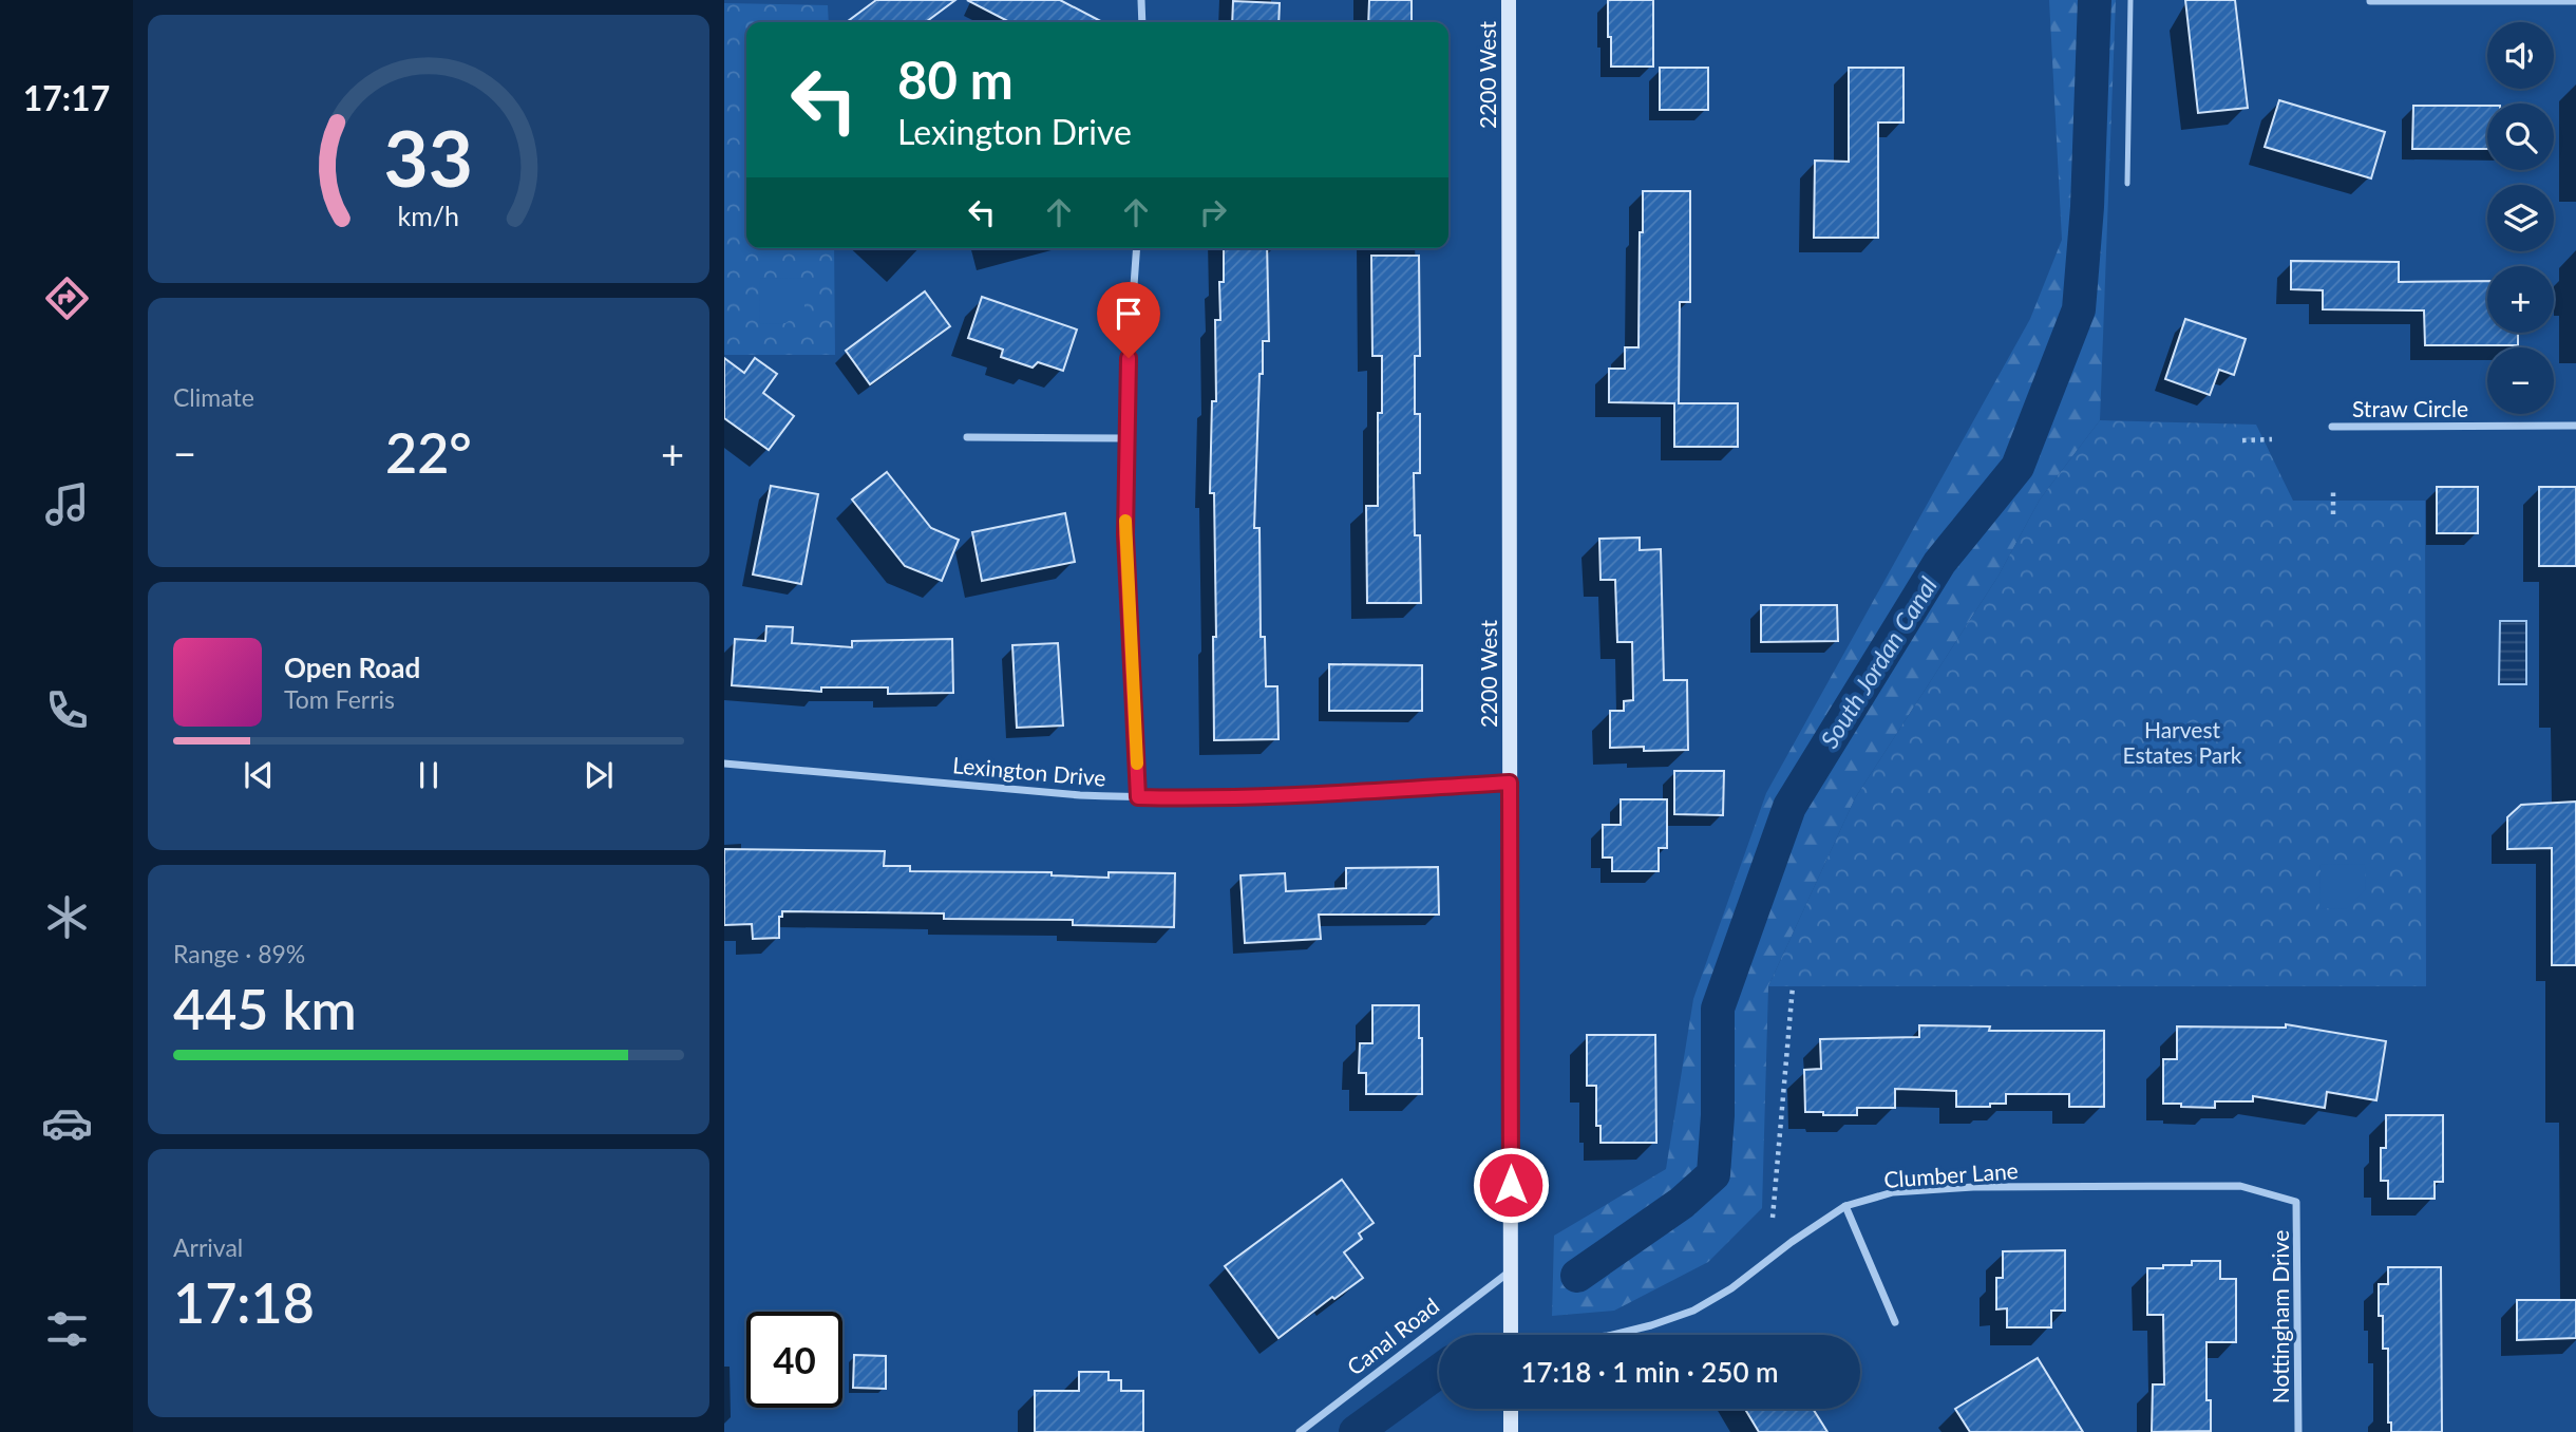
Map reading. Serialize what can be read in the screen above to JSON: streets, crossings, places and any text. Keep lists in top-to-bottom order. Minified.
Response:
{"streets":{"street":["2200 West","Straw Circle","Lexington Drive","Clumber Lane","Nottingham Drive","Canal Road"]},"crossings":[["2200 West","Lexington Drive"],["2200 West","Canal Road"],["Clumber Lane","Nottingham Drive"]],"water":["South Jordan Canal"],"parks":["Harvest Estates Park"],"page":{"tabs":"17:17","map_buttons":["+","−"],"turn":["80 m","Lexington Drive"],"tile":["Climate",["Range · 89%","445 km"],["Arrival","17:18"]],"heat":["−","22°","+"],"song":["Open Road","Tom Ferris"],"limit":"40","trip":"17:18 · 1 min · 250 m","gauge":["33","km/h"]}}
